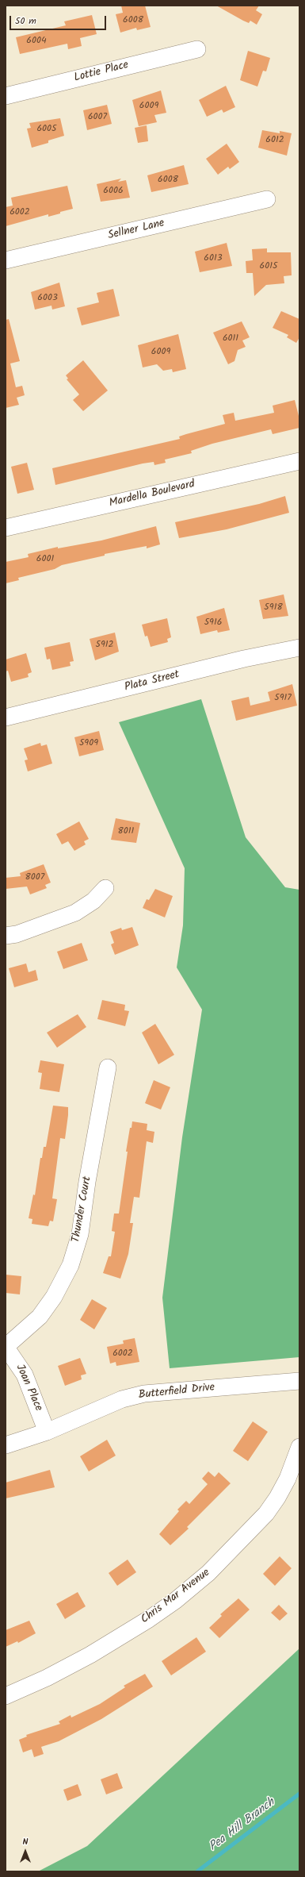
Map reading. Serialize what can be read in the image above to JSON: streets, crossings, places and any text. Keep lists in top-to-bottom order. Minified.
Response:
{"streets":{"street":["Lottie Place","Sellner Lane","Mardella Boulevard","Plata Street","Thunder Court","Joan Place","Butterfield Drive","Chris Mar Avenue"]},"crossings":[["Thunder Court","Joan Place"],["Joan Place","Butterfield Drive"]],"water":["Pea Hill Branch"],"house_numbers":["6008","6004","6009","6007","6005","6012","6008","6006","6002","6013","6015","6003","6011","6009","6001","5918","5916","5912","5917","5909","8011","8007","6002"],"scale_bar":"50 m","north":"top"}
